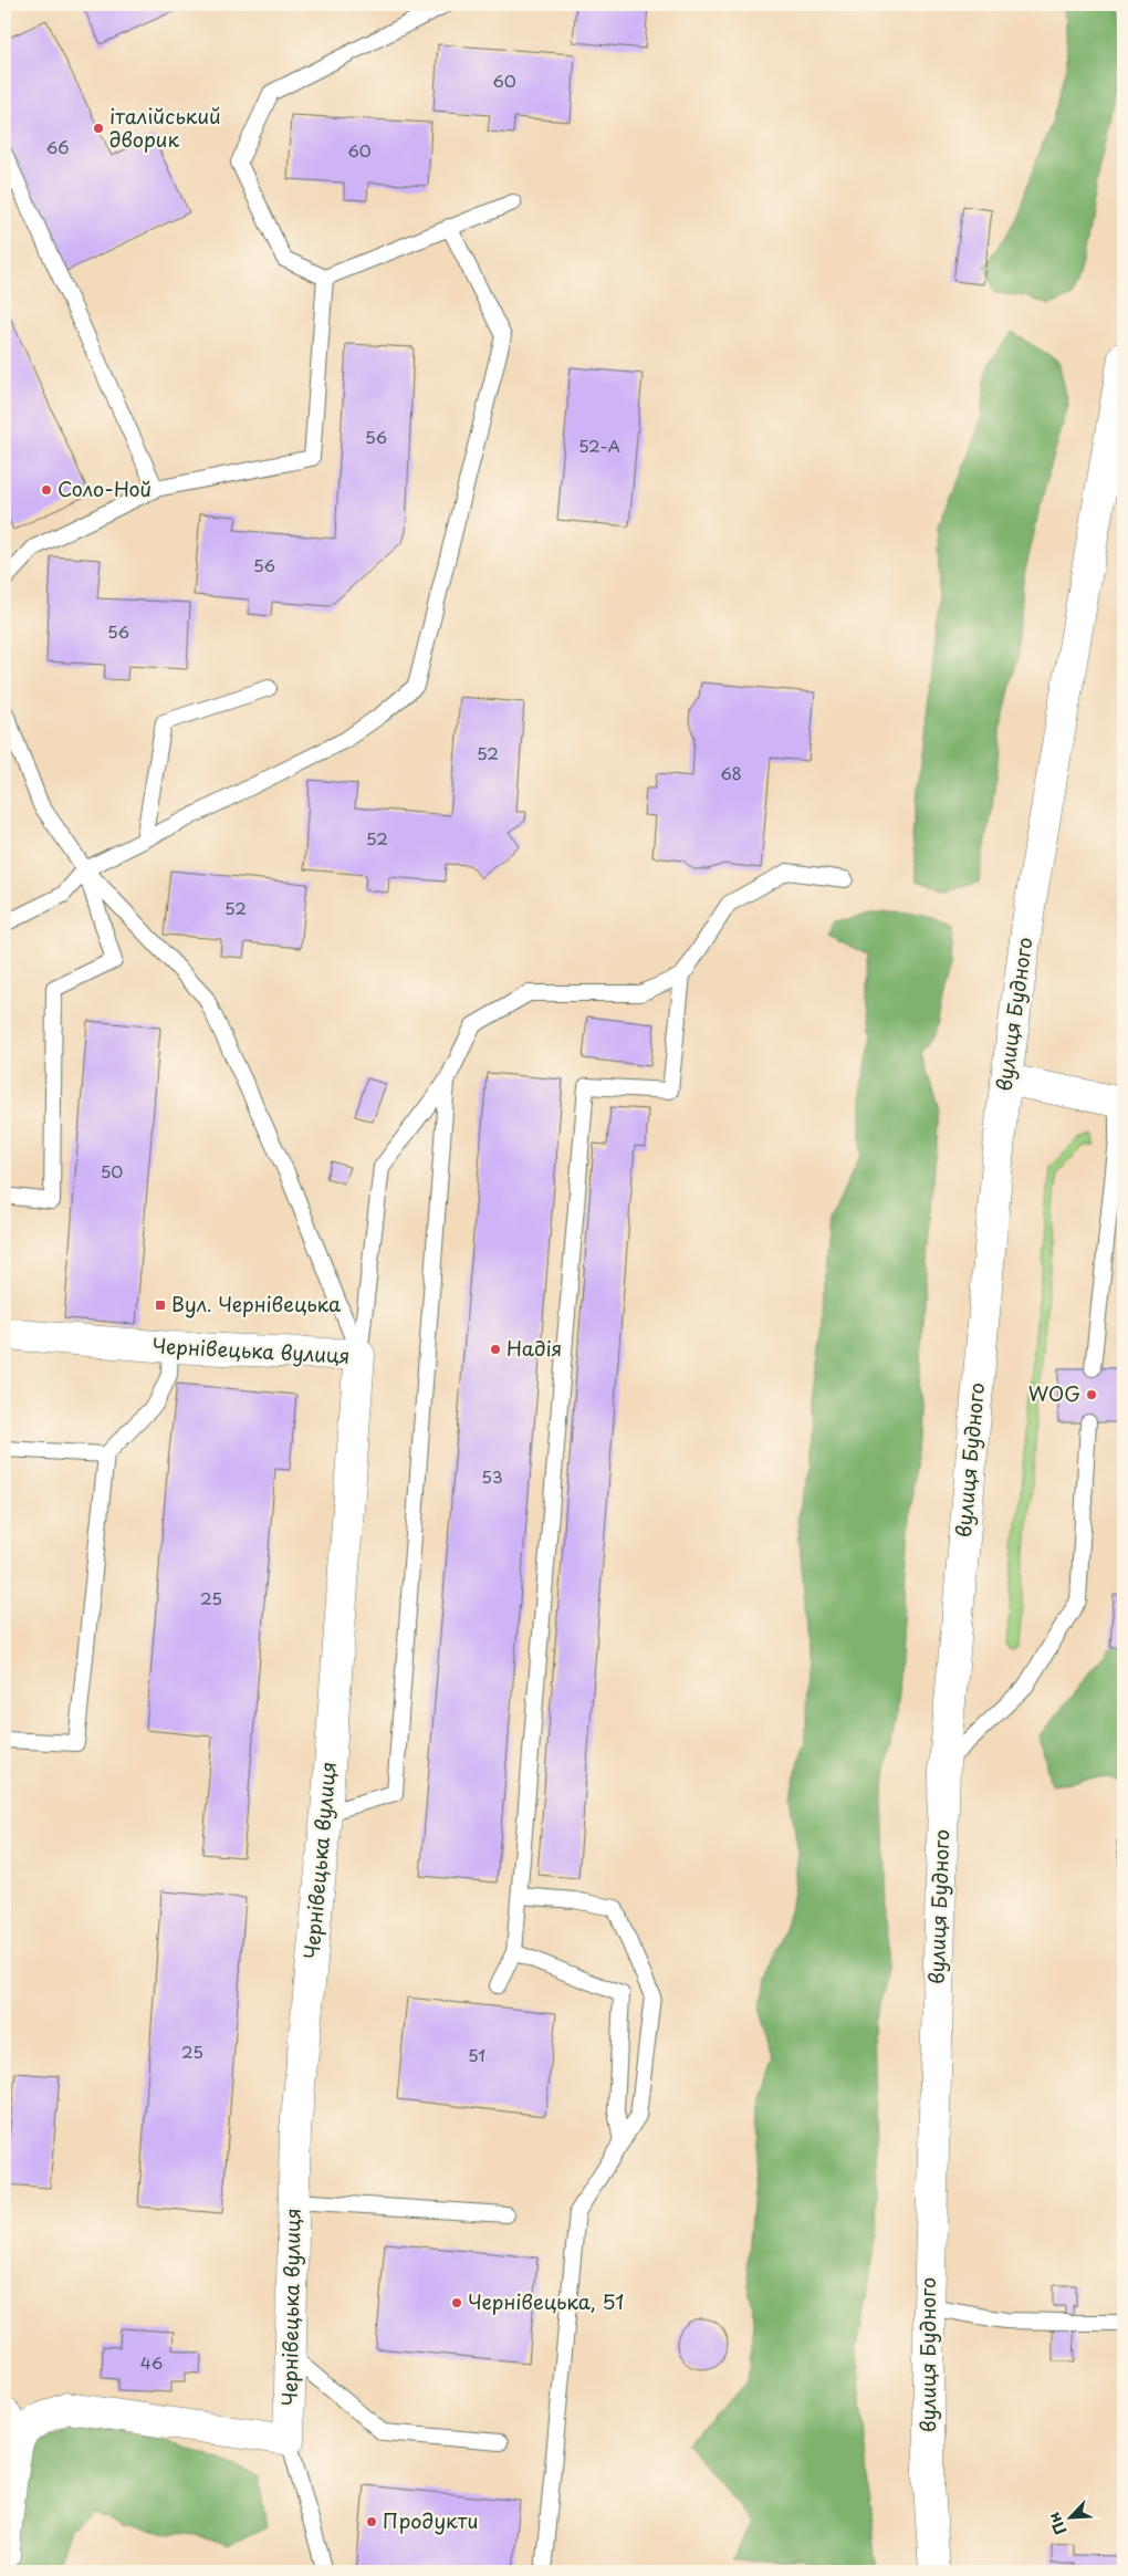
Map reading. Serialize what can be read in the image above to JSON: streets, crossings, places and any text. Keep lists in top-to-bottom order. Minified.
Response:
{"streets":{"main road":["вулиця Будного","Чернівецька вулиця"]},"places":{"other":["італійський дворик","Соло-Ной","Надія","WOG","Чернівецька, 51","Продукти"],"transit":["Вул. Чернівецька"]},"house_numbers":["60","66","60","56","52-А","56","56","52","68","52","52","50","53","25","25","51","46"],"north":"bottom left"}
